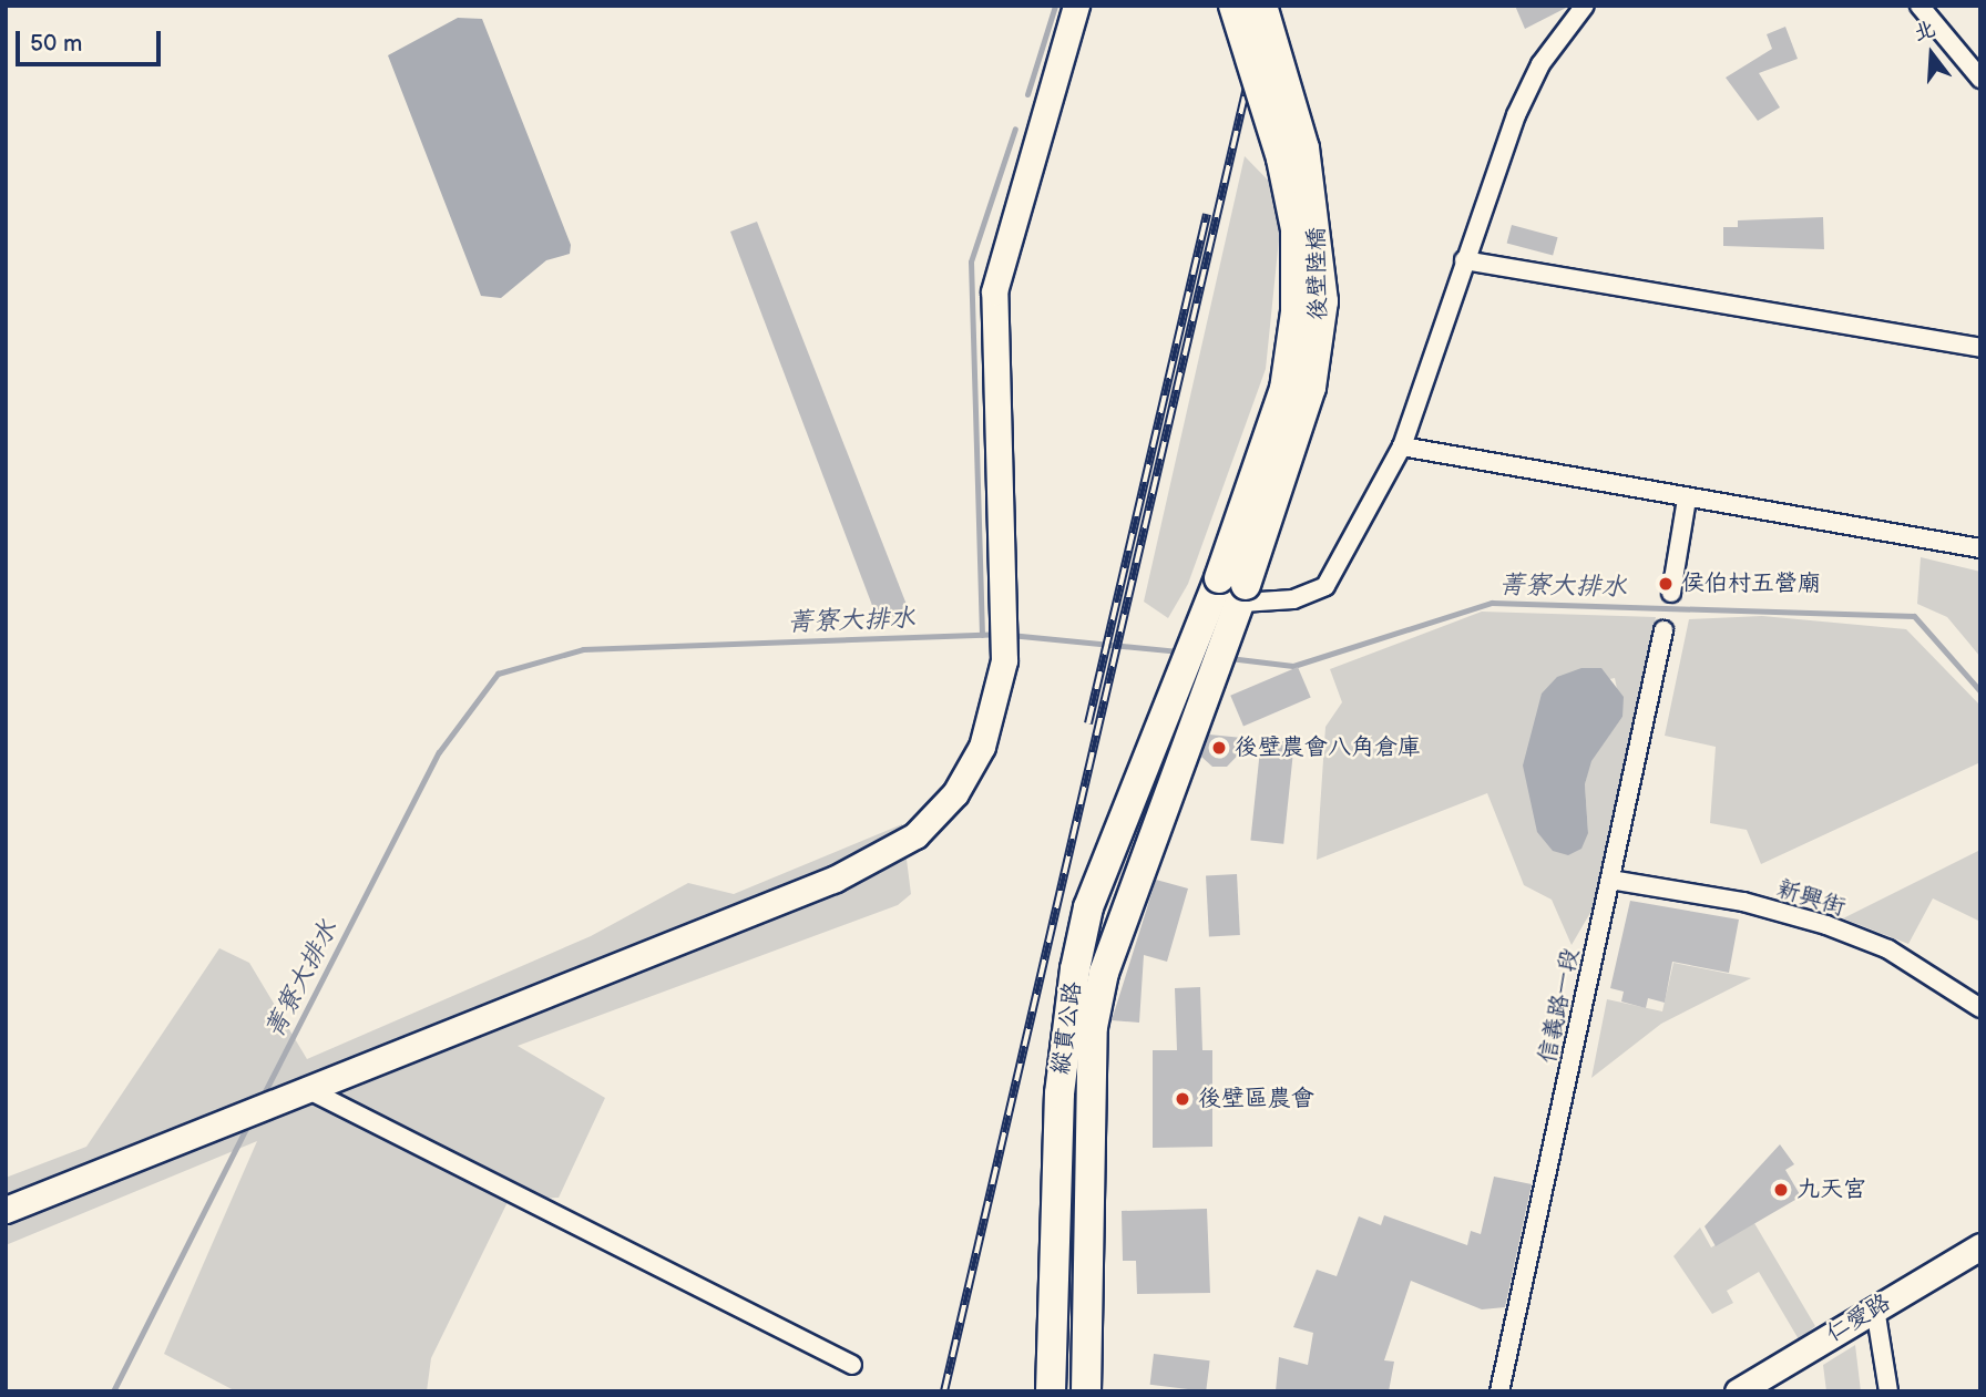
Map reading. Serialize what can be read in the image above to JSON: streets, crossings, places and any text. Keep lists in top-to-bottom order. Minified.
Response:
{"streets":{"main road":["後壁陸橋","縱貫公路"],"street":["新興街","信義路一段","仁愛路"]},"crossings":[["後壁陸橋","縱貫公路"],["新興街","信義路一段"]],"water":["菁寮大排水"],"places":["侯伯村五營廟","後壁農會八角倉庫","後壁區農會","九天宮"],"scale_bar":"50 m","north":"top"}
